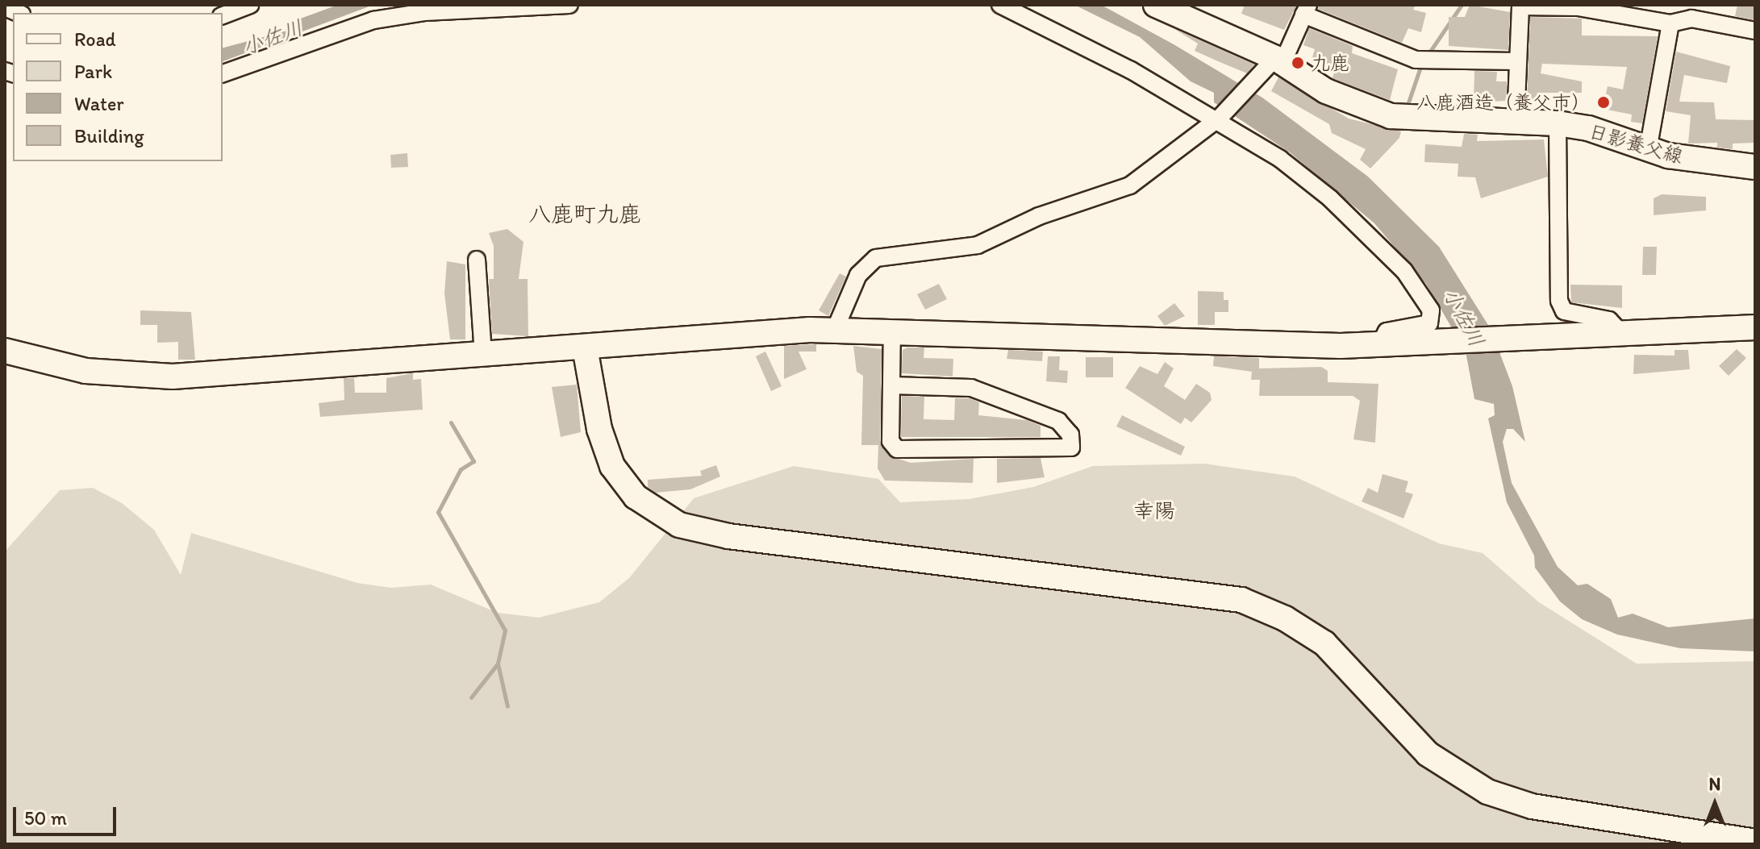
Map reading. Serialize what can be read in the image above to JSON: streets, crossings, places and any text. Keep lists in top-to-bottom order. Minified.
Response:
{"streets":{"street":["日影養父線"]},"districts":["八鹿町九鹿","幸陽"],"water":["小佐川"],"places":["九鹿","八鹿酒造（養父市）"],"legend":["Road","Park","Water","Building"],"scale_bar":"50 m","north":"top"}
